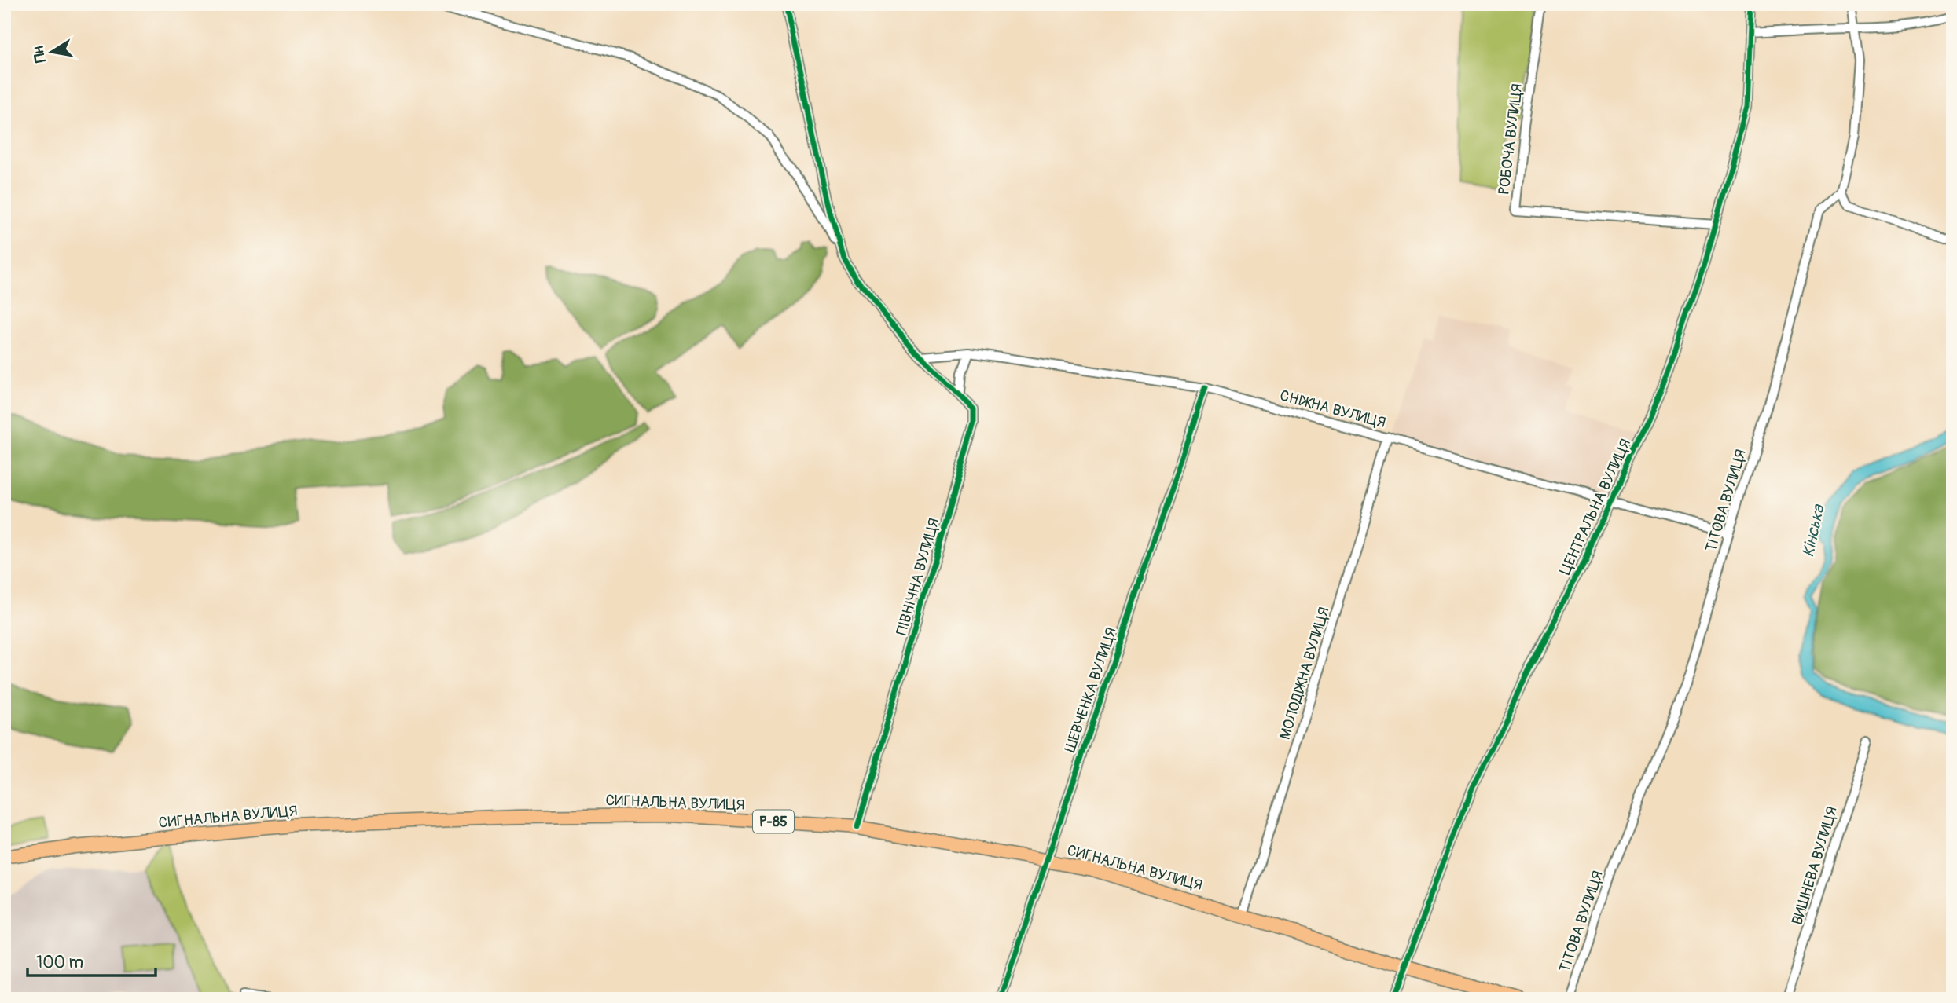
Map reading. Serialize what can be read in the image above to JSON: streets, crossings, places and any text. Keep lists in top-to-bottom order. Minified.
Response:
{"streets":{"main road":["СИГНАЛЬНА ВУЛИЦЯ","Р-85"],"street":["РОБОЧА ВУЛИЦЯ","СНІЖНА ВУЛИЦЯ","ТІТОВА ВУЛИЦЯ","ЦЕНТРАЛЬНА ВУЛИЦЯ","ПІВНІЧНА ВУЛИЦЯ","МОЛОДІЖНА ВУЛИЦЯ","ШЕВЧЕНКА ВУЛИЦЯ","ВИШНЕВА ВУЛИЦЯ"]},"crossings":[["РОБОЧА ВУЛИЦЯ","ЦЕНТРАЛЬНА ВУЛИЦЯ"],["СНІЖНА ВУЛИЦЯ","ТІТОВА ВУЛИЦЯ"],["СНІЖНА ВУЛИЦЯ","ЦЕНТРАЛЬНА ВУЛИЦЯ"],["СНІЖНА ВУЛИЦЯ","ПІВНІЧНА ВУЛИЦЯ"],["СНІЖНА ВУЛИЦЯ","МОЛОДІЖНА ВУЛИЦЯ"],["СНІЖНА ВУЛИЦЯ","ШЕВЧЕНКА ВУЛИЦЯ"],["ЦЕНТРАЛЬНА ВУЛИЦЯ","СИГНАЛЬНА ВУЛИЦЯ"],["ПІВНІЧНА ВУЛИЦЯ","СИГНАЛЬНА ВУЛИЦЯ"],["МОЛОДІЖНА ВУЛИЦЯ","СИГНАЛЬНА ВУЛИЦЯ"],["ШЕВЧЕНКА ВУЛИЦЯ","СИГНАЛЬНА ВУЛИЦЯ"]],"water":["Кінська"],"scale_bar":"100 m","north":"left"}
